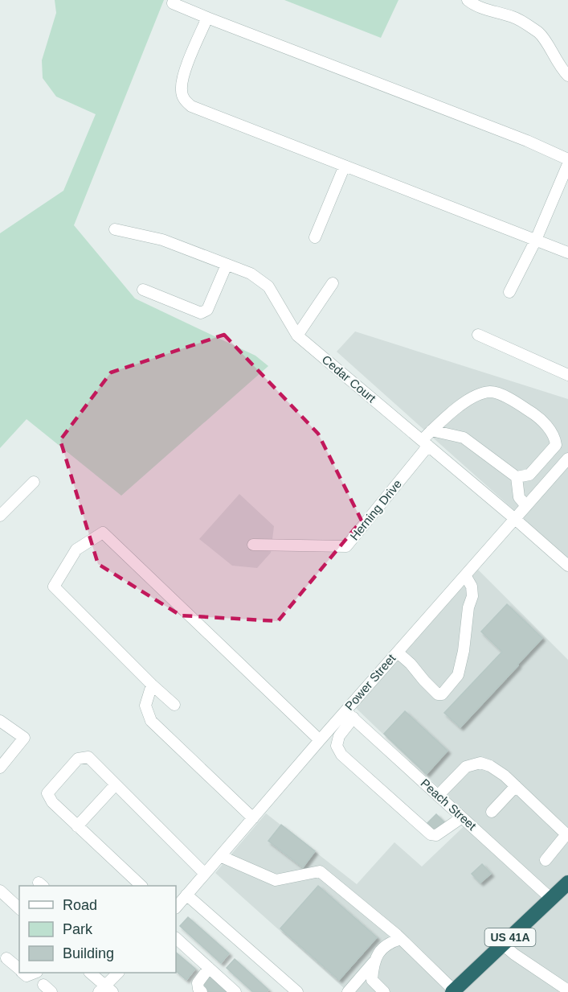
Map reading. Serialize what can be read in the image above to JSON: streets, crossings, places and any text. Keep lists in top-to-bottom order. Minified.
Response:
{"streets":{"highway":["US 41A"],"street":["Cedar Court","Herning Drive","Power Street","Peach Street"]},"crossings":[["Cedar Court","Herning Drive"],["Cedar Court","Power Street"],["Power Street","Peach Street"],["Peach Street","US 41A"]],"legend":["Road","Park","Building"]}
